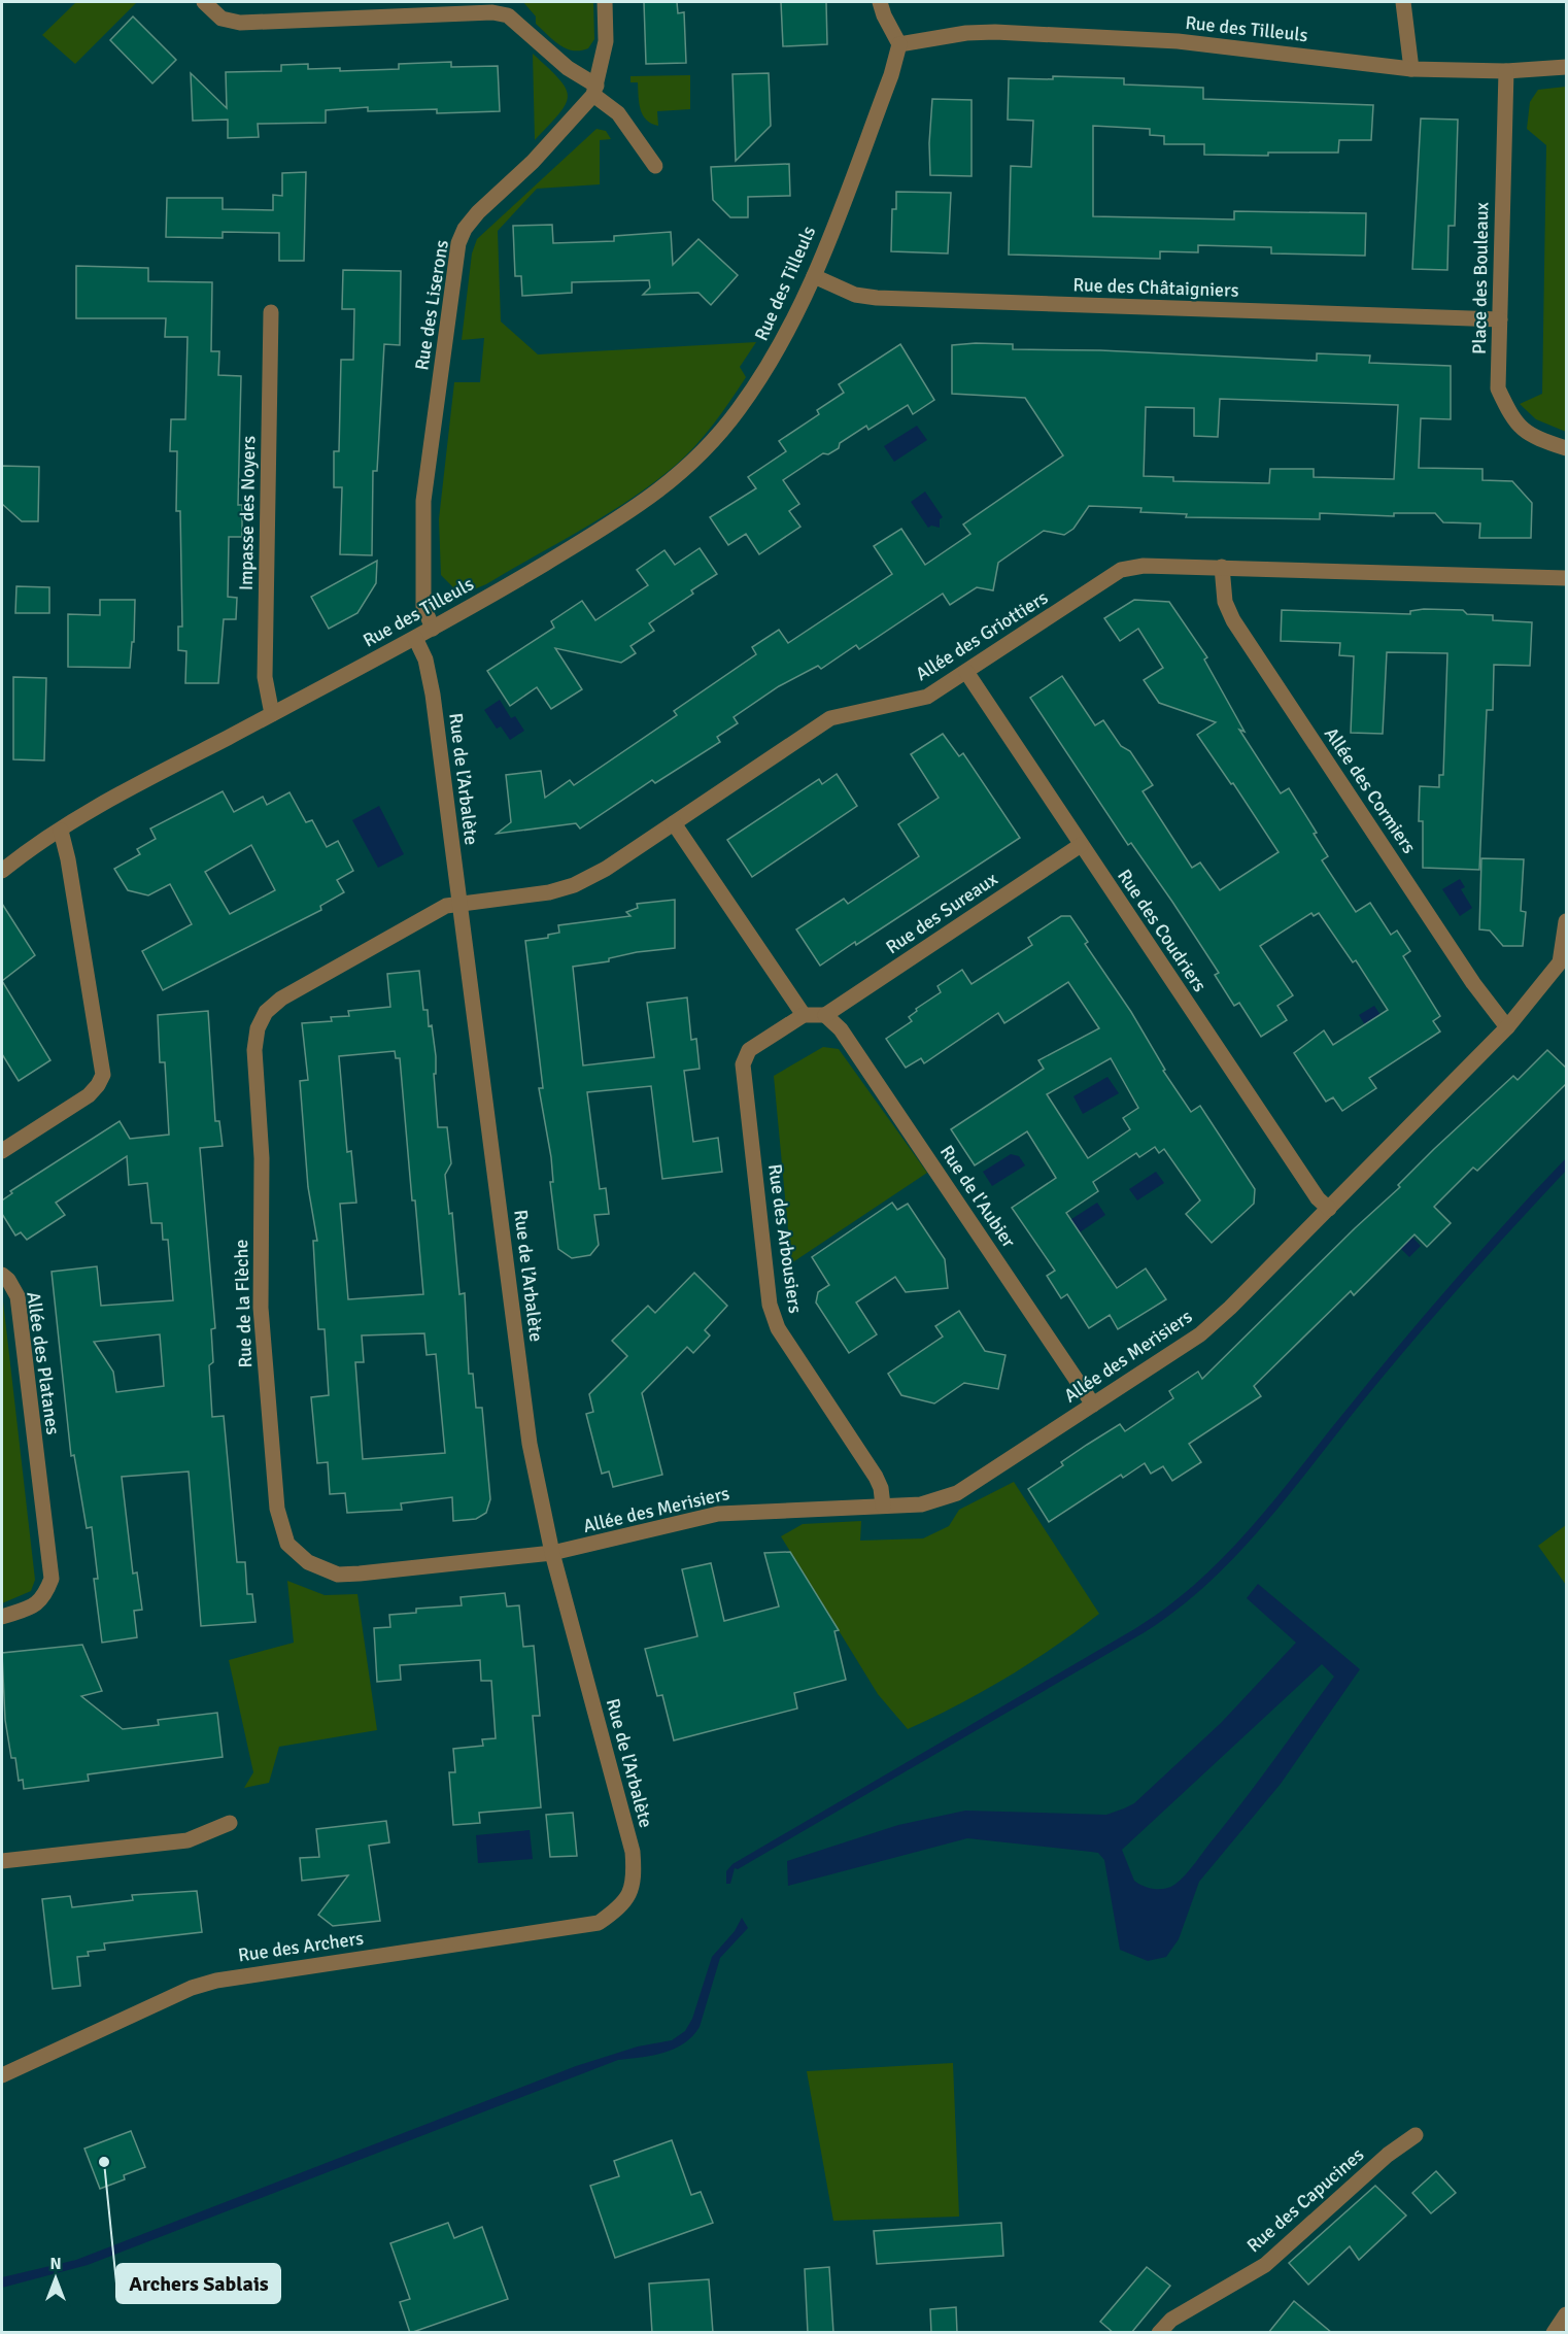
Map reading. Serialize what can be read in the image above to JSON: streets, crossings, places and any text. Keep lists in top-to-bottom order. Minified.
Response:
{"streets":{"street":["Rue des Tilleuls","Place des Bouleaux","Rue des Châtaigniers","Rue des Liserons","Impasse des Noyers","Allée des Griottiers","Rue de l’Arbalète","Allée des Cormiers","Rue des Sureaux","Rue des Coudriers","Rue de l'Aubier","Rue des Arbousiers","Rue de la Flèche","Allée des Merisiers","Allée des Platanes","Rue des Archers","Rue des Capucines"]},"crossings":[["Rue des Tilleuls","Place des Bouleaux"],["Rue des Tilleuls","Rue des Châtaigniers"],["Rue des Tilleuls","Rue des Liserons"],["Rue des Tilleuls","Impasse des Noyers"],["Rue des Tilleuls","Rue de l’Arbalète"],["Place des Bouleaux","Rue des Châtaigniers"],["Allée des Griottiers","Rue de l’Arbalète"],["Allée des Griottiers","Allée des Cormiers"],["Allée des Griottiers","Rue des Coudriers"],["Allée des Griottiers","Rue de la Flèche"],["Rue de l’Arbalète","Rue de la Flèche"],["Rue de l’Arbalète","Allée des Merisiers"],["Rue de l’Arbalète","Rue des Archers"],["Allée des Cormiers","Allée des Merisiers"],["Rue des Sureaux","Rue des Coudriers"],["Rue des Sureaux","Rue de l'Aubier"],["Rue des Coudriers","Allée des Merisiers"],["Rue de l'Aubier","Allée des Merisiers"],["Rue des Arbousiers","Allée des Merisiers"],["Rue de la Flèche","Allée des Merisiers"]],"places":["Archers Sablais"],"north":"top"}
